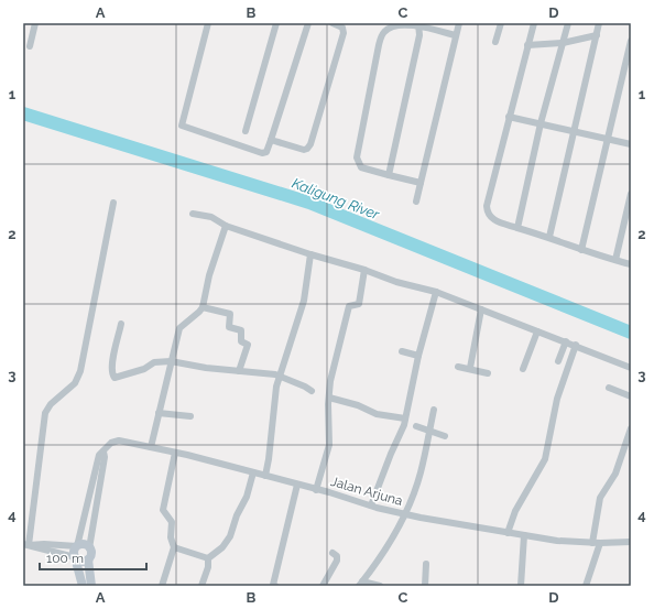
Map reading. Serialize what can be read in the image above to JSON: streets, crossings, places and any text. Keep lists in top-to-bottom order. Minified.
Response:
{"streets":{"street":["Jalan Arjuna"]},"water":["Kaligung River"],"scale_bar":"100 m","grid":{"columns":["A","B","C","D"],"rows":["1","2","3","4"]}}
